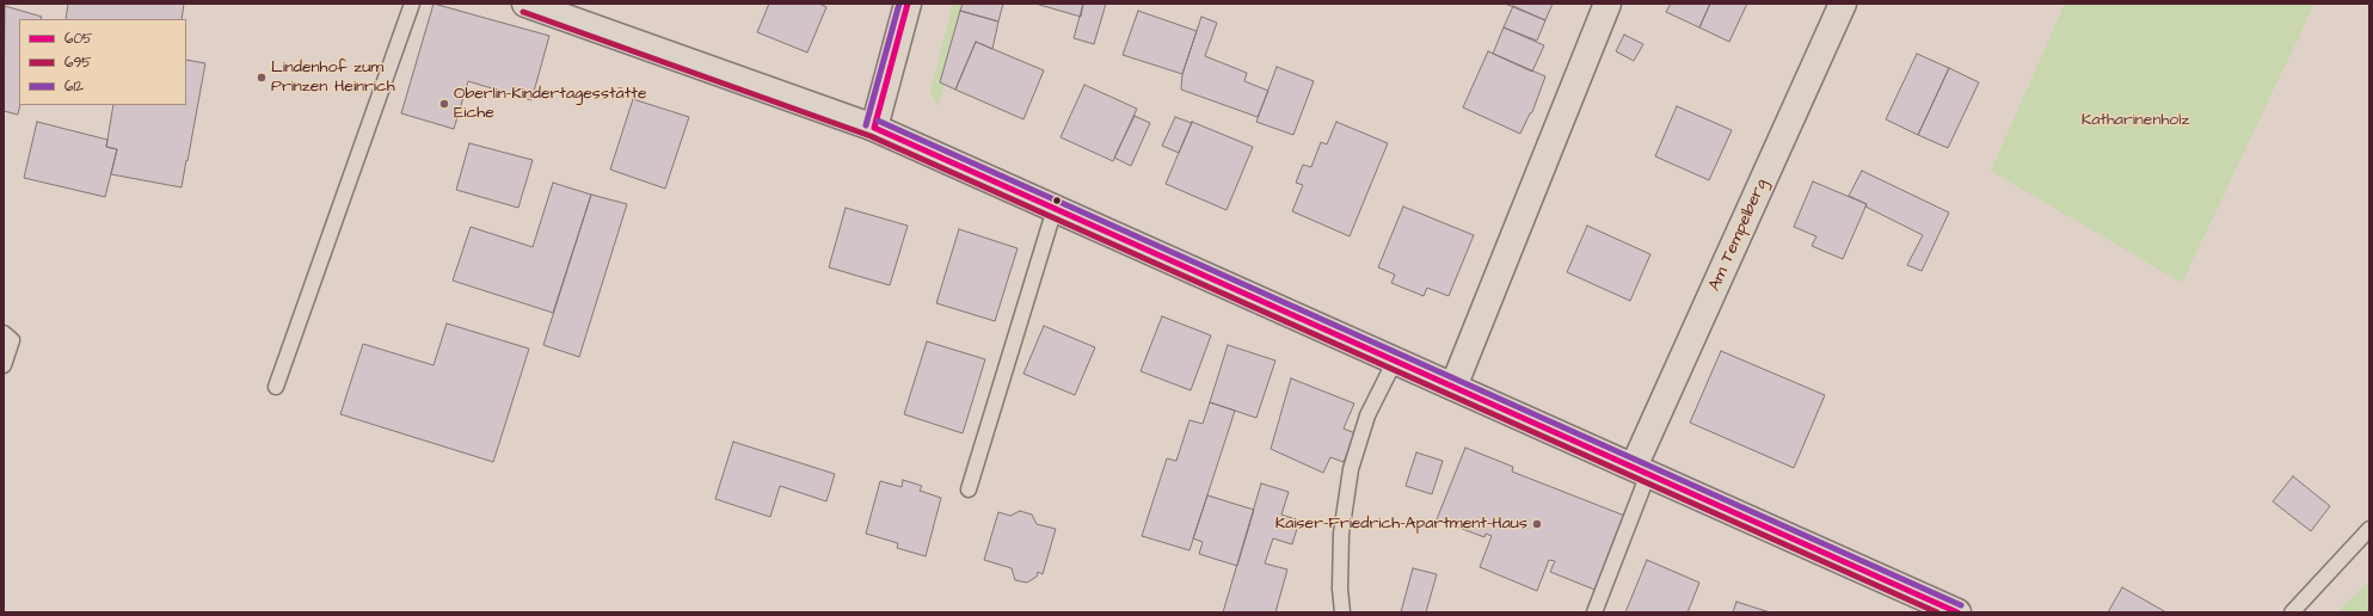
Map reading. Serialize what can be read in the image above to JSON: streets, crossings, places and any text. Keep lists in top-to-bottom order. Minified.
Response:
{"streets":{"street":["Am Tempelberg"]},"parks":["Katharinenholz"],"places":["Lindenhof zum Prinzen Heinrich","Oberlin-Kindertagesstätte Eiche","Kaiser-Friedrich-Apartment-Haus"],"lines":["transit line 605","transit line 612","transit line 695"],"legend":["605","695","612"]}
